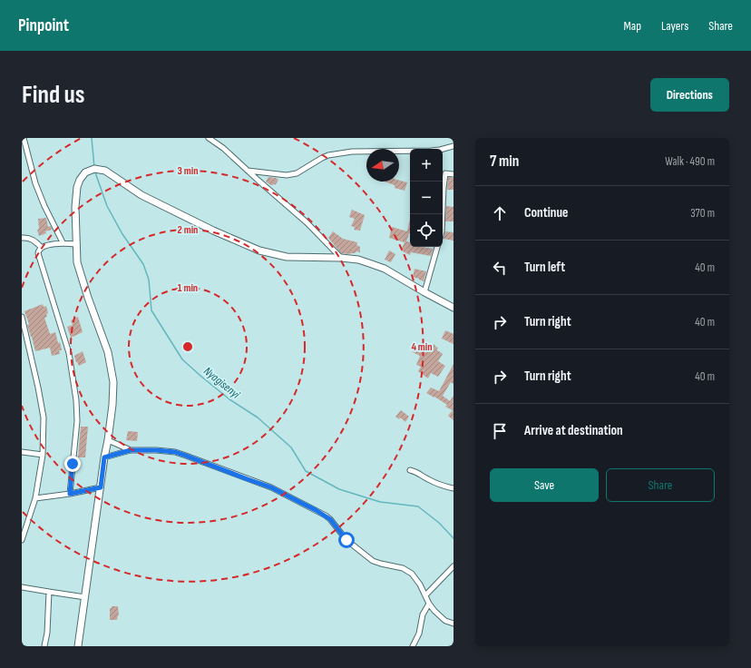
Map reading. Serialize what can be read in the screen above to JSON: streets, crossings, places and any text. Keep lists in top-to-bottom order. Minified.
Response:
{"water":["Nyagisenyi"],"north":"left","page":{"header":"Pinpoint","nav":["Map","Layers","Share"],"buttons":["Directions",["Save","Share"]],"title":"Find us","heading":["7 min","Walk · 490 m"],"map_buttons":["+","−"],"list":[["Continue","370 m"],["Turn left","40 m"],["Turn right","40 m"],["Turn right","40 m"],"Arrive at destination"]},"rings":["3 min","2 min","1 min","4 min"]}
